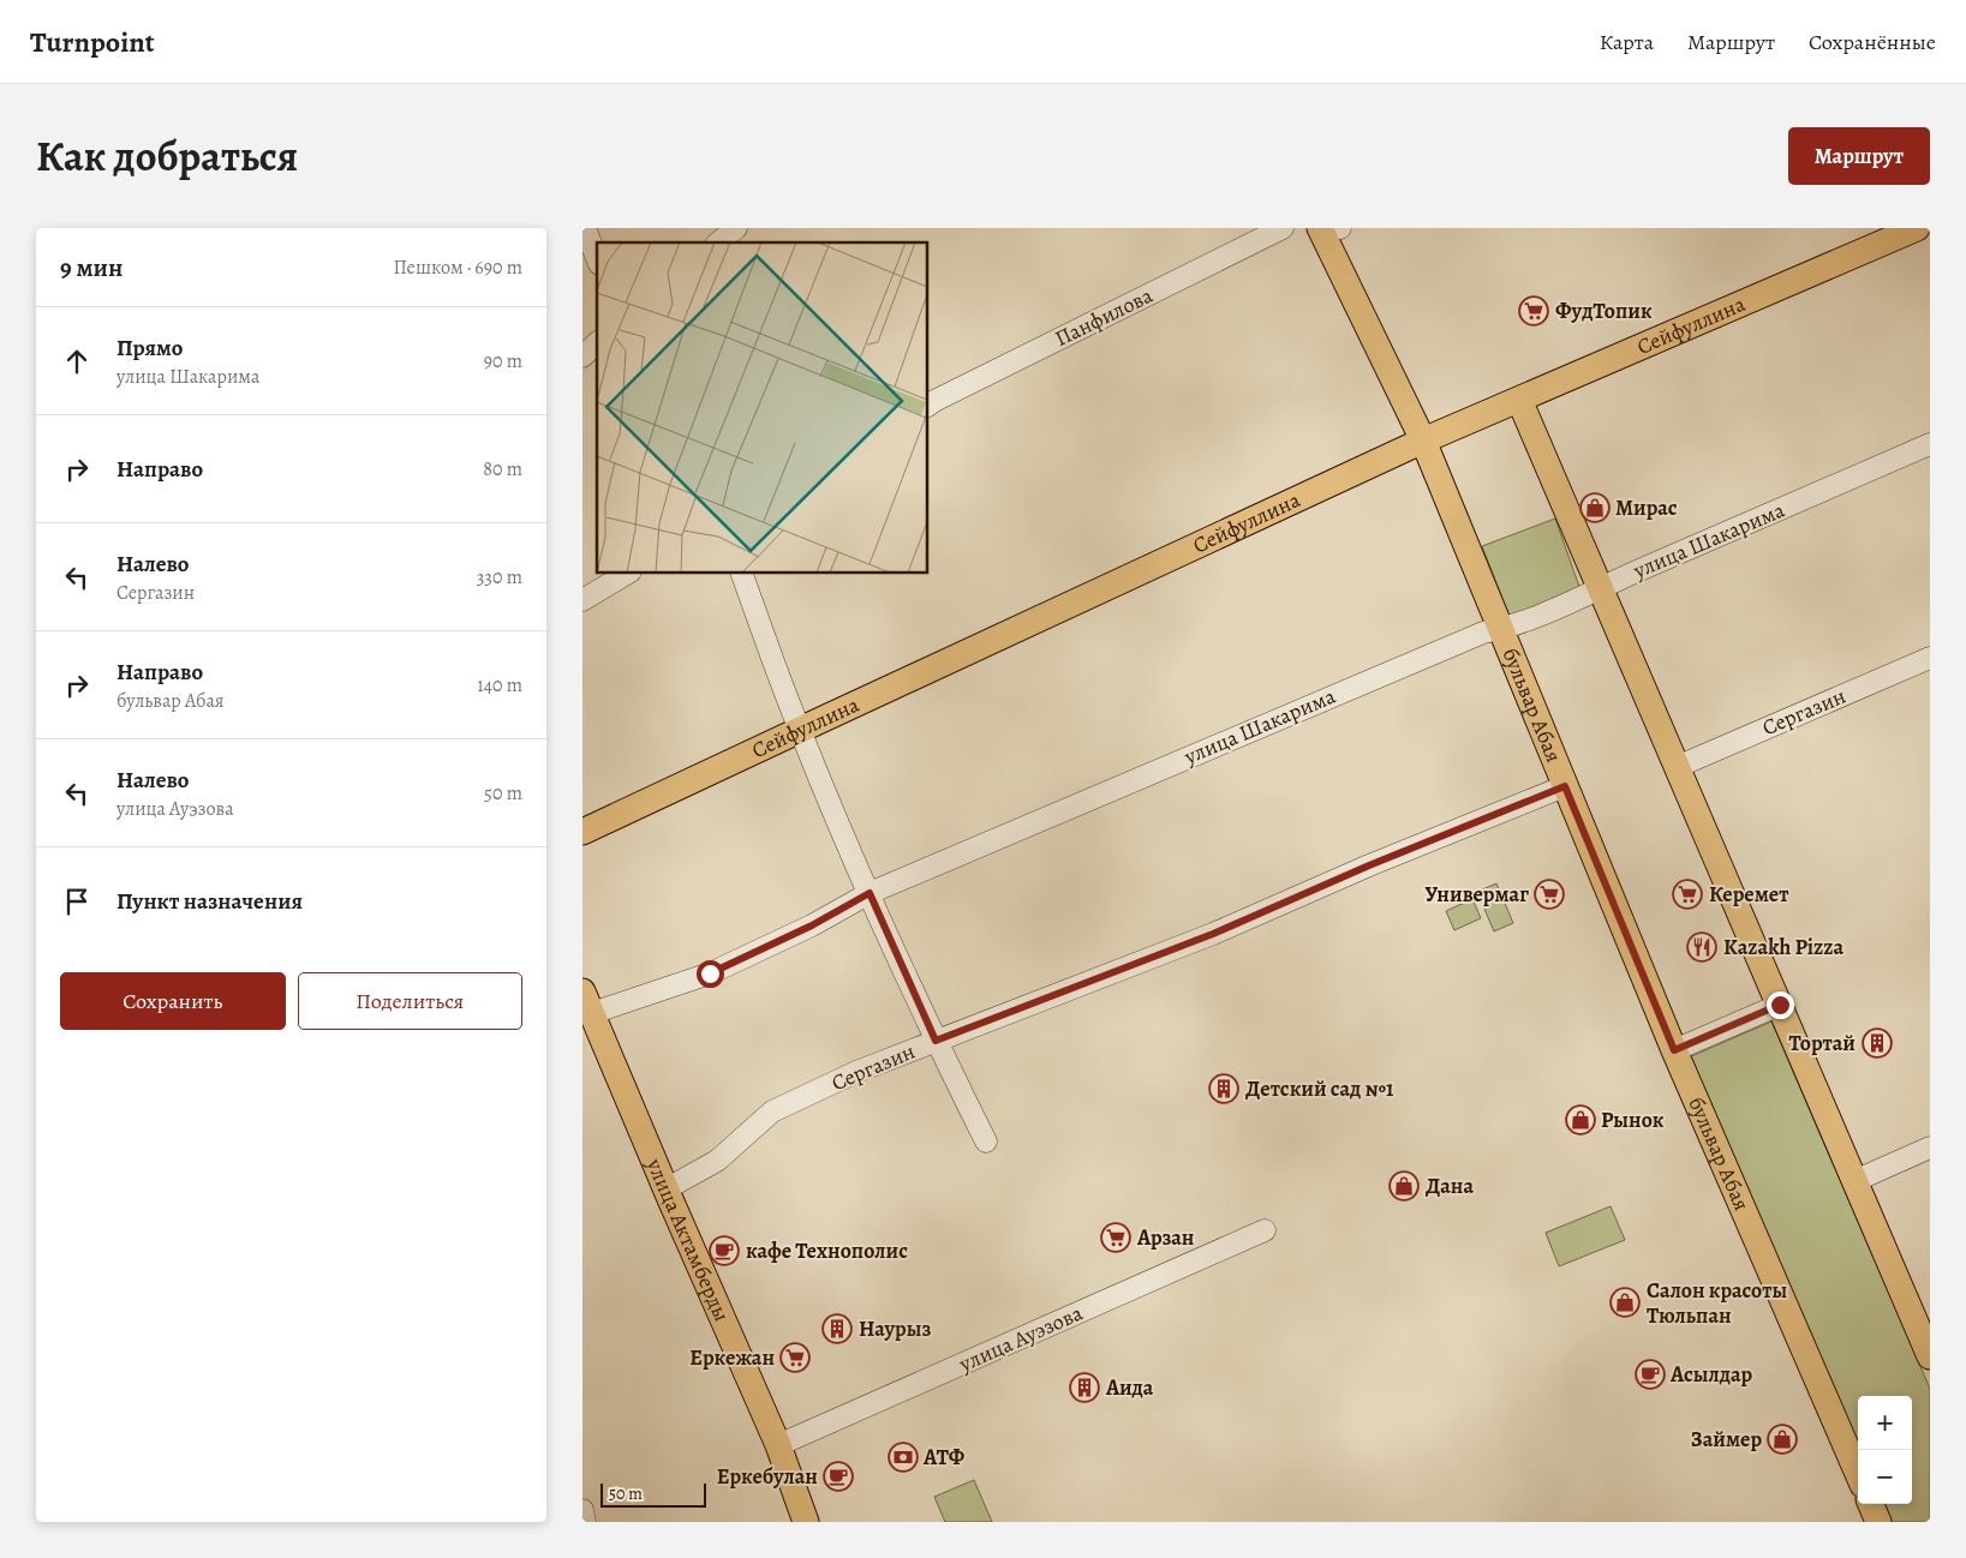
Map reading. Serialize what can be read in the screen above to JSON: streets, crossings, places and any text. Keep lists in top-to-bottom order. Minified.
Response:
{"streets":{"main road":["Сейфуллина","бульвар Абая","улица Актамберды"],"street":["Панфилова","улица Шакарима","Сергазин","улица Ауэзова"]},"crossings":[["Сейфуллина","бульвар Абая"],["улица Шакарима","бульвар Абая"],["улица Шакарима","улица Актамберды"],["бульвар Абая","Сергазин"],["Сергазин","улица Актамберды"],["улица Актамберды","улица Ауэзова"]],"places":{"supermarket":["ФудТопик","Универмаг","Керемет","Арзан","Еркежан"],"shop":["Мирас","Рынок","Дана","Салон красоты Тюльпан","Займер"],"restaurant":["Kazakh Pizza"],"building":["Тортай","Детский сад №1","Наурыз","Аида"],"cafe":["кафе Технополис","Асылдар","Еркебулан"],"bank":["АТФ"]},"scale_bar":"50 m","page":{"header":"Turnpoint","nav":["Карта","Маршрут","Сохранённые"],"title":"Как добраться","buttons":["Маршрут",["Сохранить","Поделиться"]],"heading":["9 мин","Пешком · 690 m"],"list":[["Прямо","улица Шакарима","90 m"],["Направо","80 m"],["Налево","Сергазин","330 m"],["Направо","бульвар Абая","140 m"],["Налево","улица Ауэзова","50 m"],"Пункт назначения"],"map_buttons":["+","−"],"scale":"50 m"}}
